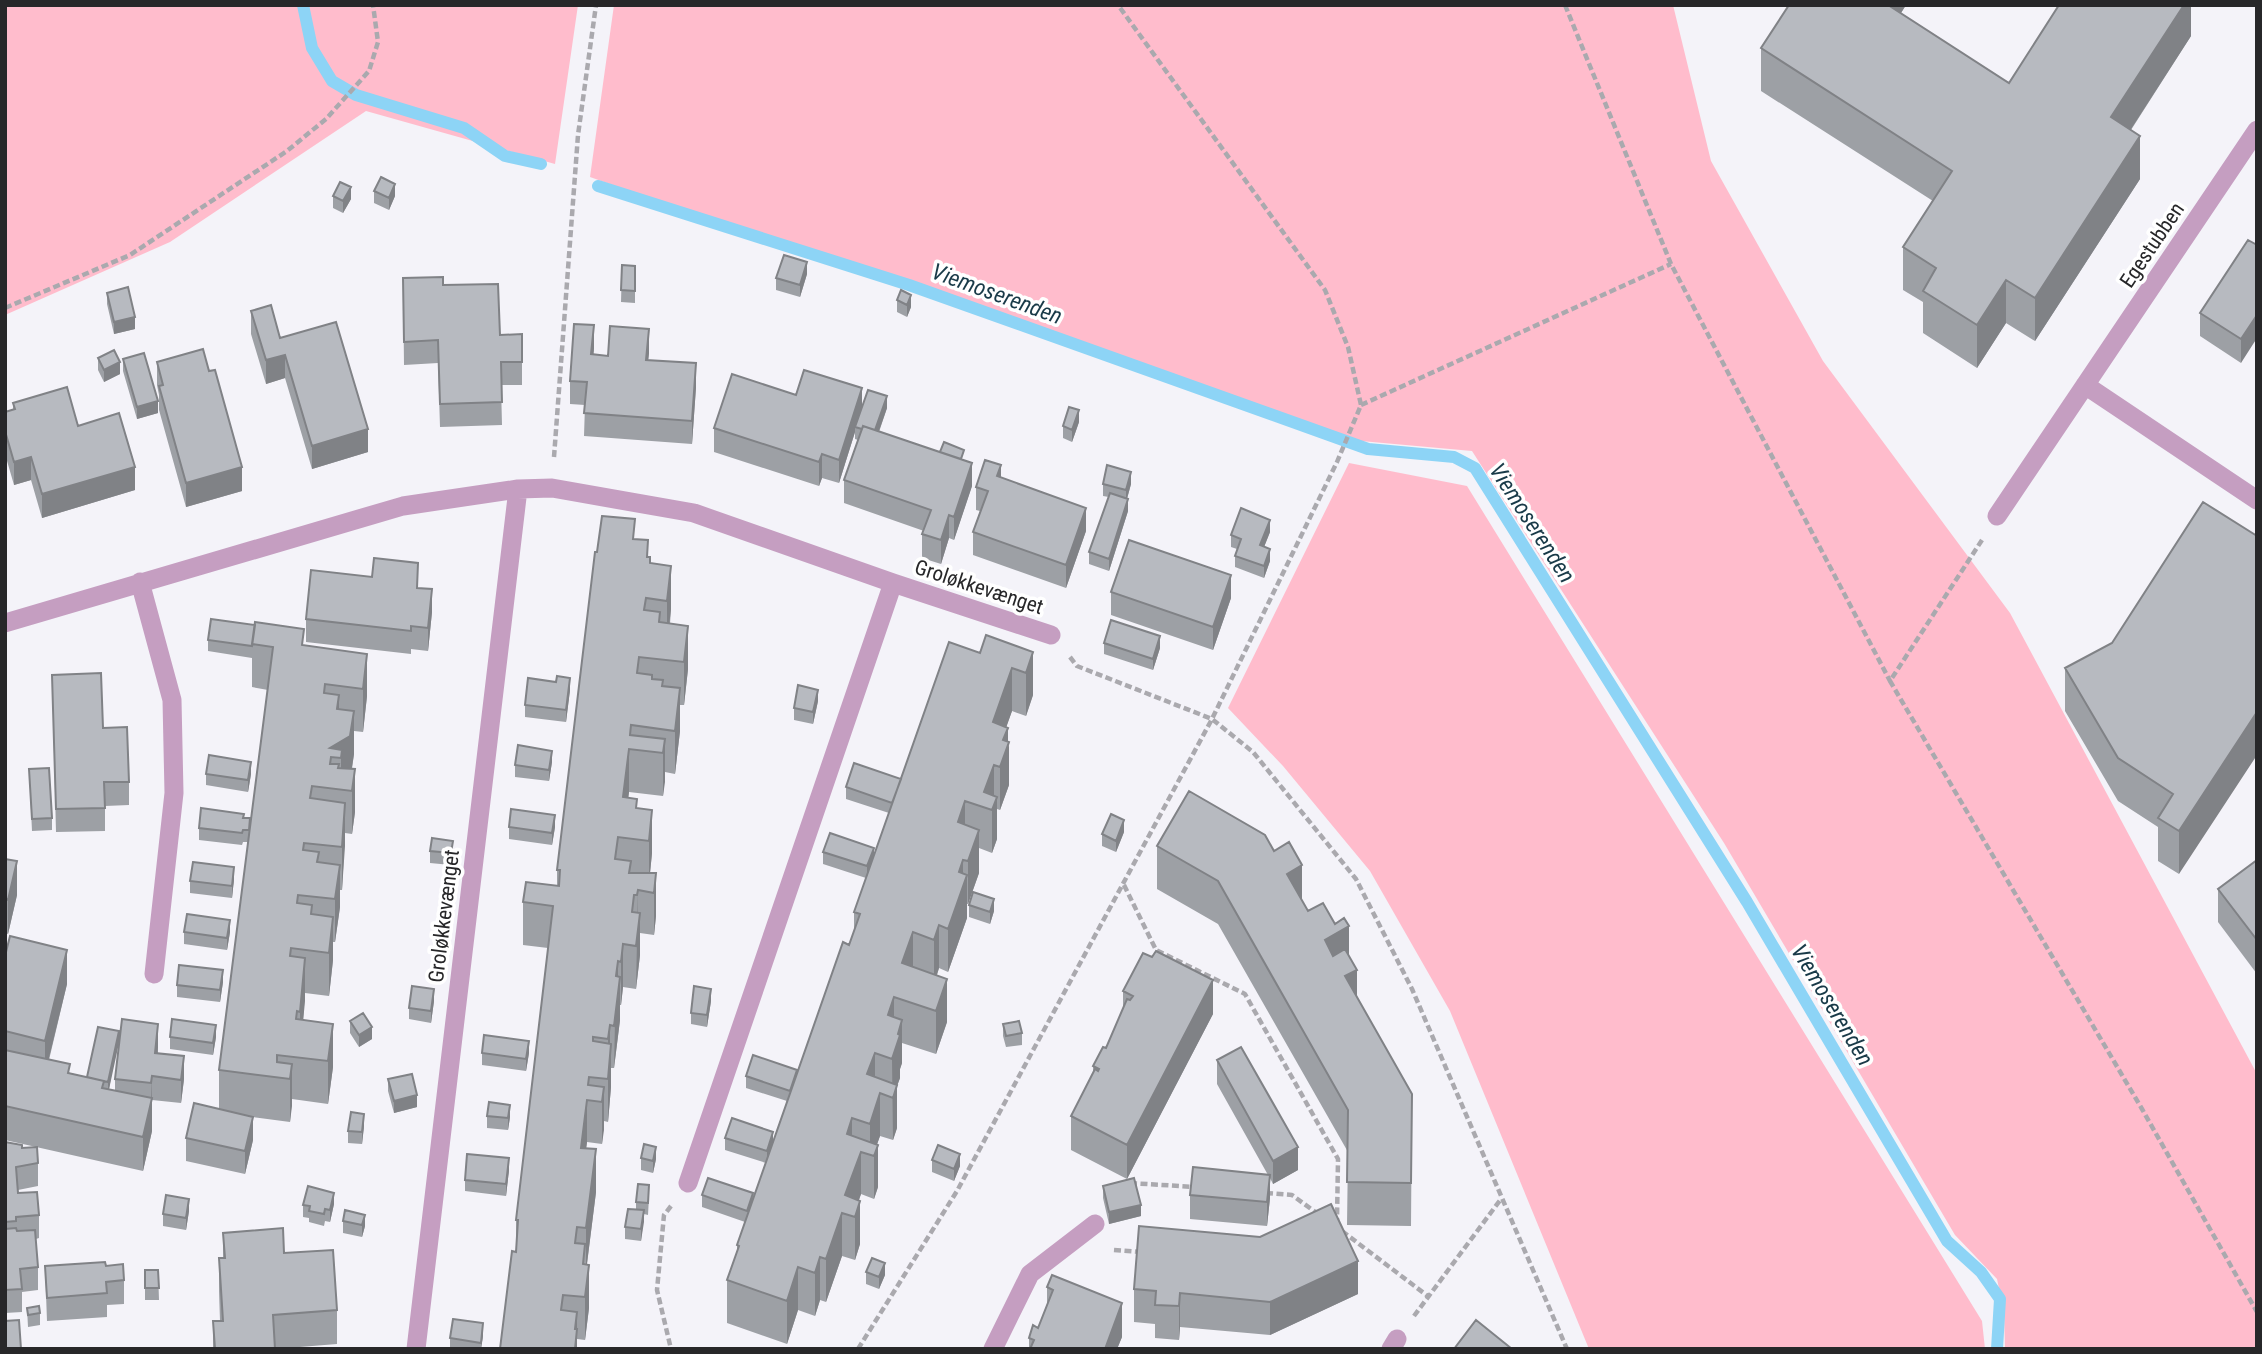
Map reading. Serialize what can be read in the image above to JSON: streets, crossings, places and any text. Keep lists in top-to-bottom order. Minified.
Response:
{"streets":{"street":["Egestubben","Groløkkevænget"]},"water":["Viemoserenden"]}
